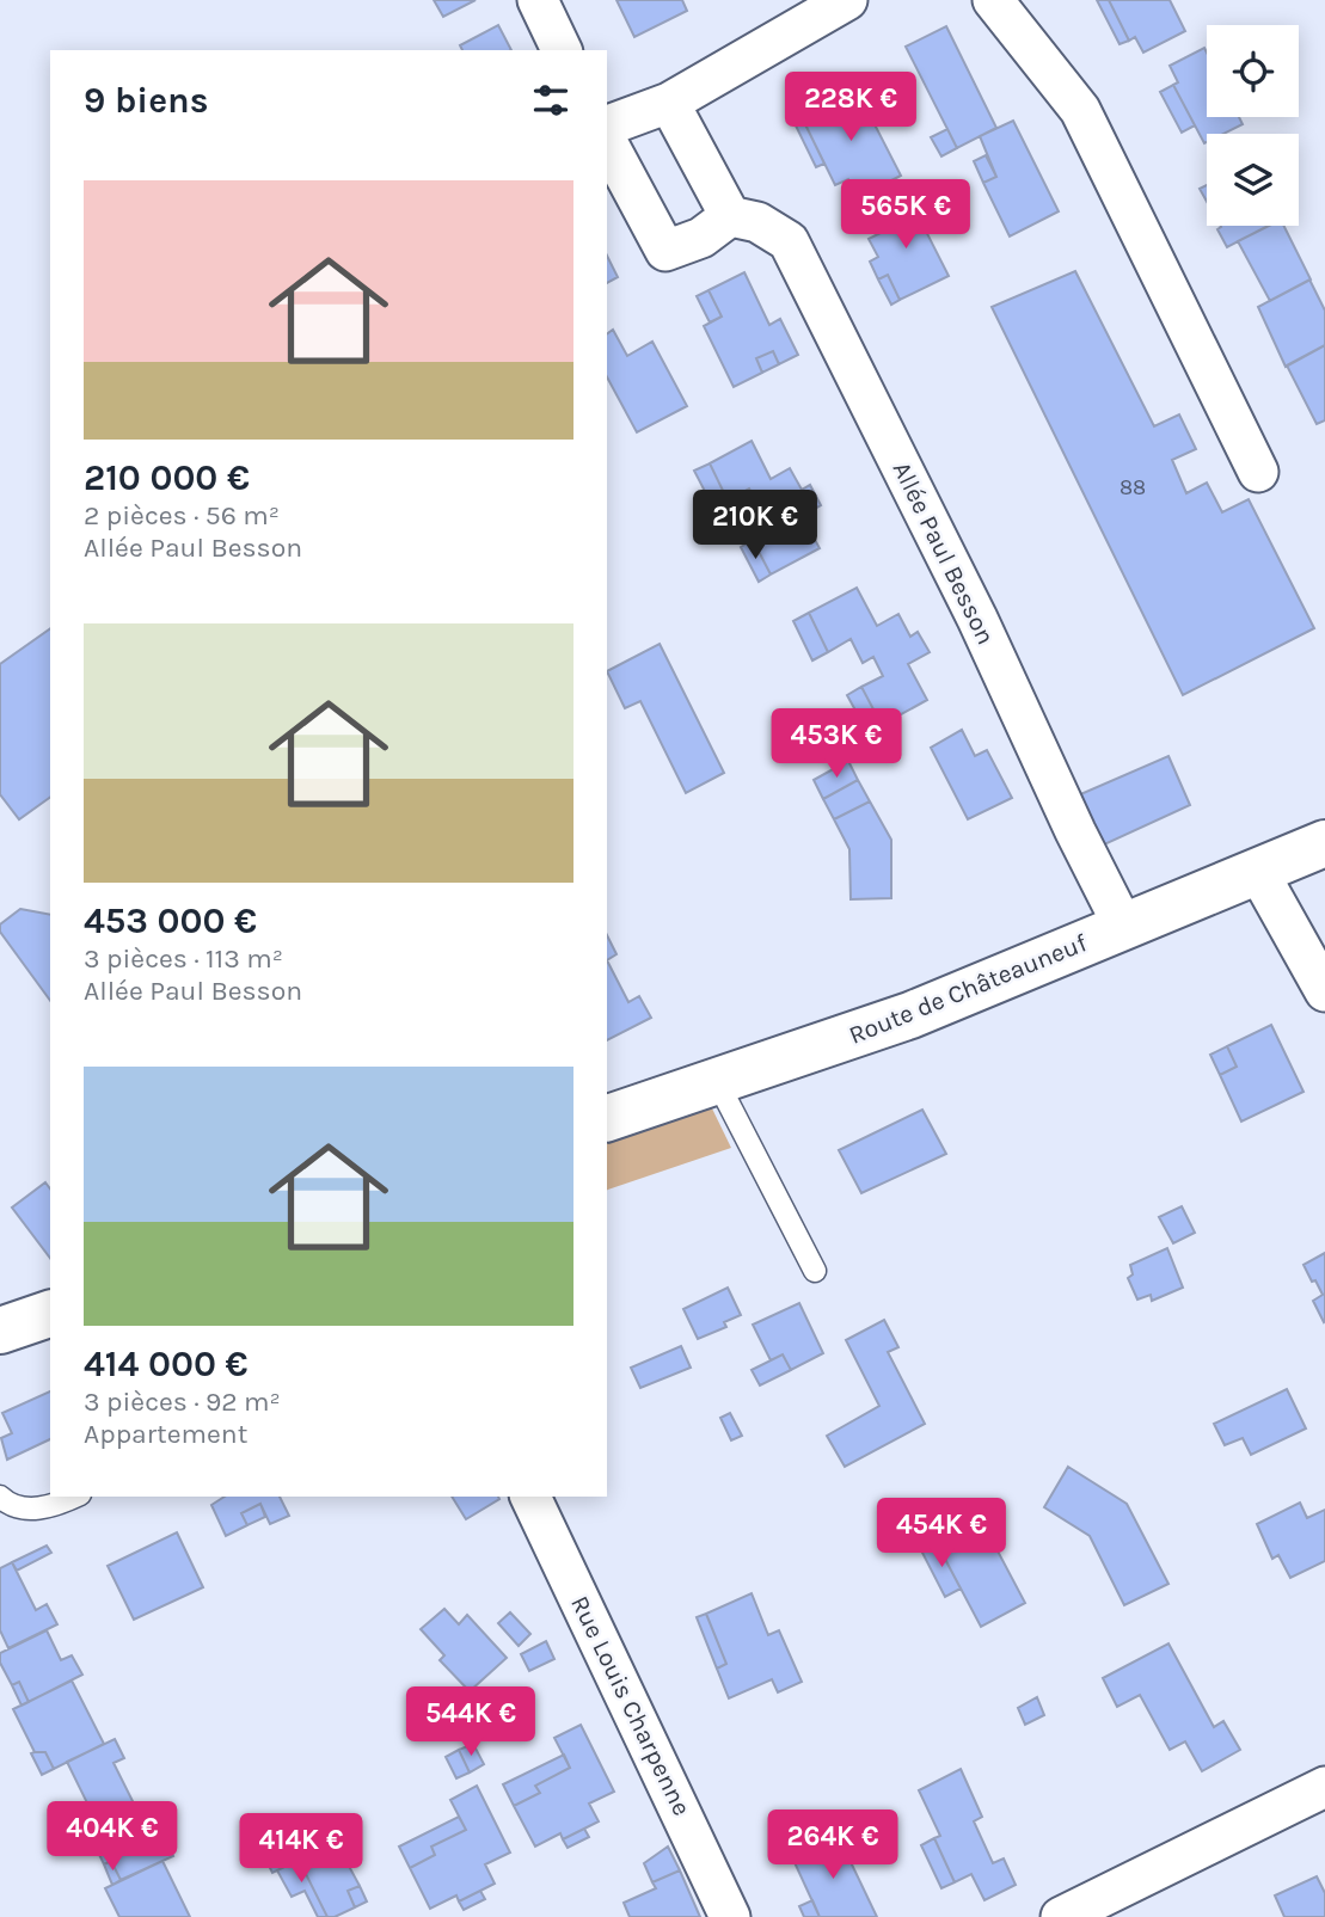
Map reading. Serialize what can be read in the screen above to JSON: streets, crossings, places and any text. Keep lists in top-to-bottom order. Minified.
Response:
{"streets":{"main road":["Route de Châteauneuf"],"street":["Allée Paul Besson","Rue Louis Charpenne"]},"crossings":[["Allée Paul Besson","Route de Châteauneuf"]],"house_numbers":["88"],"page":{"heading":"9 biens","price":["228K €","565K €","210K €","453K €","454K €","544K €","404K €","264K €","414K €"],"list":[{"name":"210 000 €","note":"2 pièces · 56 m² · Allée Paul Besson"},{"name":"453 000 €","note":"3 pièces · 113 m² · Allée Paul Besson"},{"name":"414 000 €","note":"3 pièces · 92 m² · Appartement"}]}}
